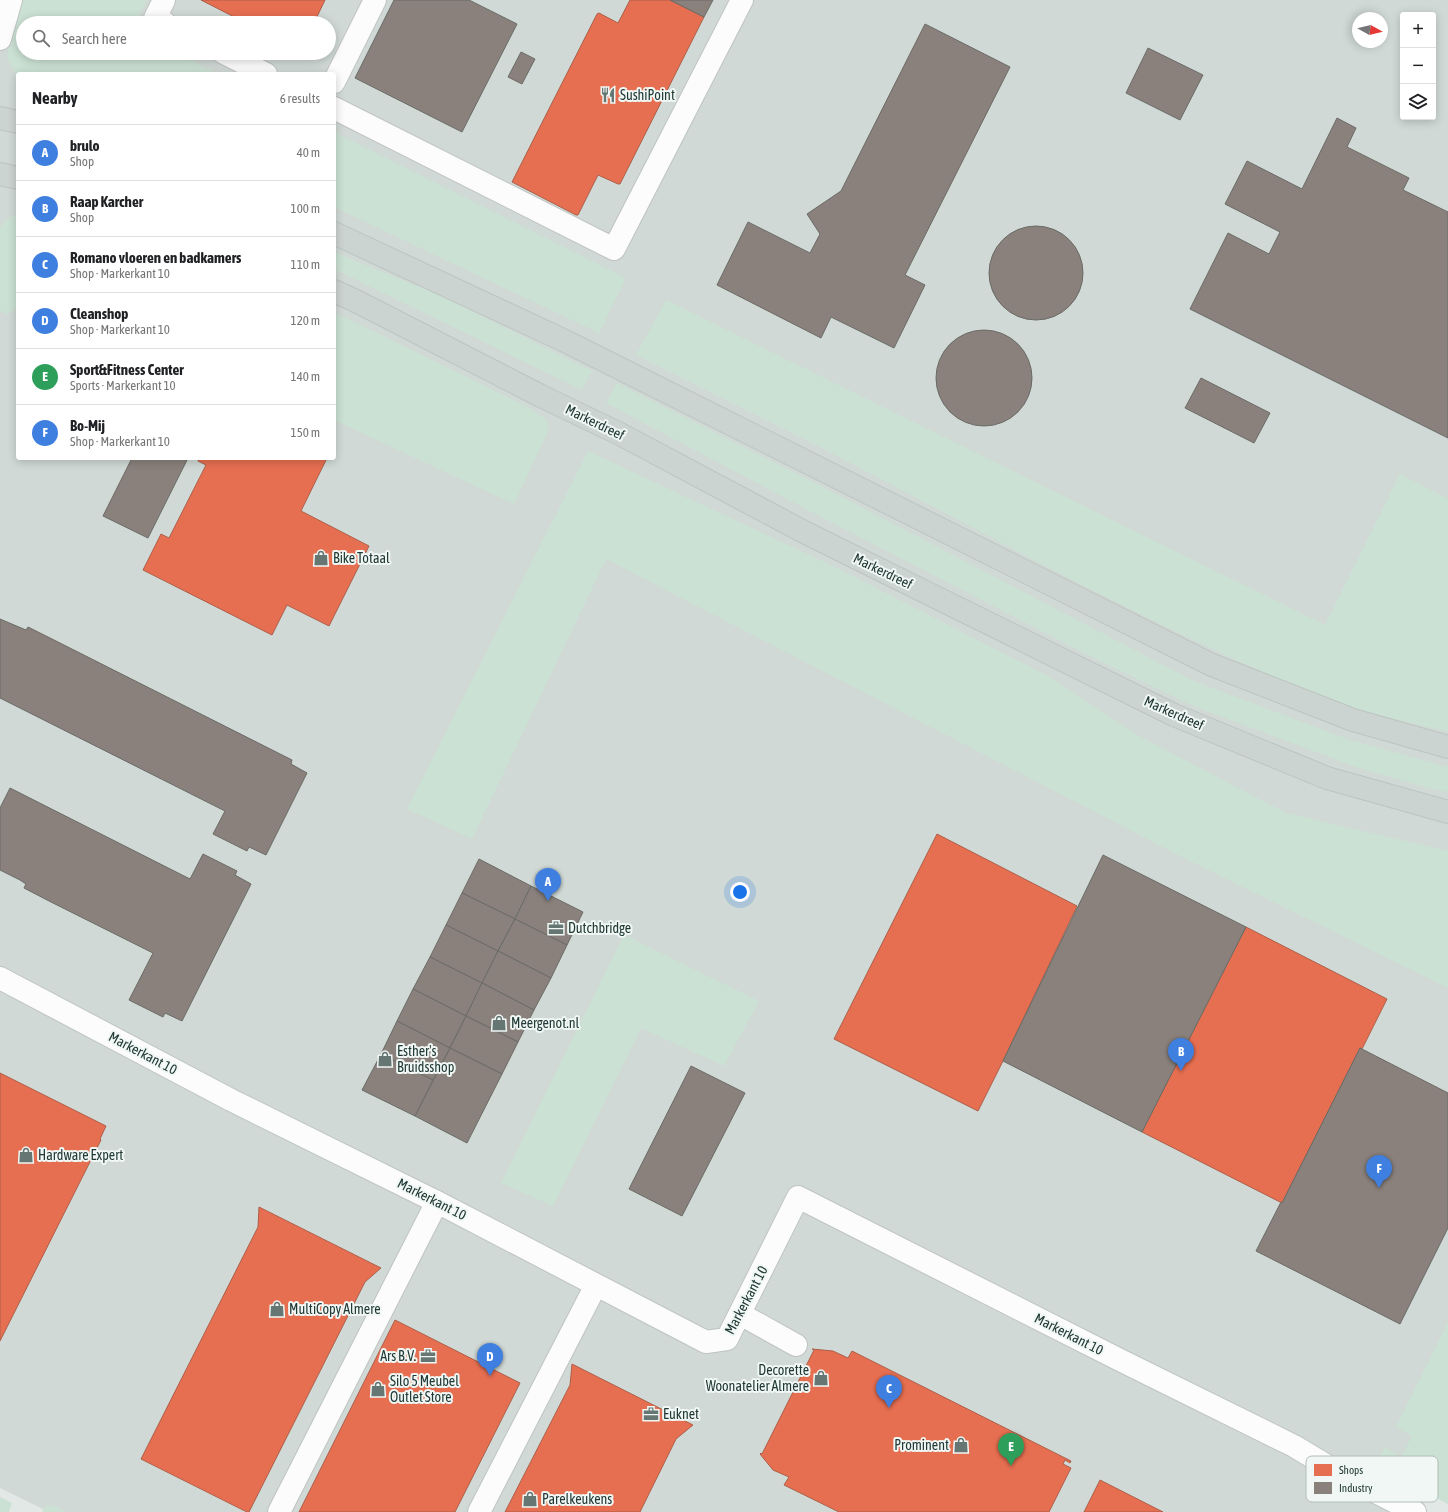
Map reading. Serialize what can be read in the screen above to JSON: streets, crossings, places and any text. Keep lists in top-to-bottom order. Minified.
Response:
{"streets":{"main road":["Markerdreef"],"street":["Markerkant 10"]},"places":{"restaurant":["SushiPoint"],"shop":["Bike Totaal","Meergenot.nl","Esther's Bruidsshop","Hardware Expert","MultiCopy Almere","Decorette Woonatelier Almere","Silo 5 Meubel Outlet Store","Prominent","Parelkeukens"],"office":["Dutchbridge","Ars B.V.","Euknet"]},"legend":["Shops","Industry"],"north":"right","page":{"map_buttons":["+","−"],"search":"Search here","heading":["Nearby","6 results"],"list":[{"mark":"A","name":"brulo","note":"Shop","value":"40 m"},{"mark":"B","name":"Raap Karcher","note":"Shop","value":"100 m"},{"mark":"C","name":"Romano vloeren en badkamers","note":"Shop · Markerkant 10","value":"110 m"},{"mark":"D","name":"Cleanshop","note":"Shop · Markerkant 10","value":"120 m"},{"mark":"E","name":"Sport&Fitness Center","note":"Sports · Markerkant 10","value":"140 m"},{"mark":"F","name":"Bo-Mij","note":"Shop · Markerkant 10","value":"150 m"}],"pins":["A","B","F","D","C","E"]}}
